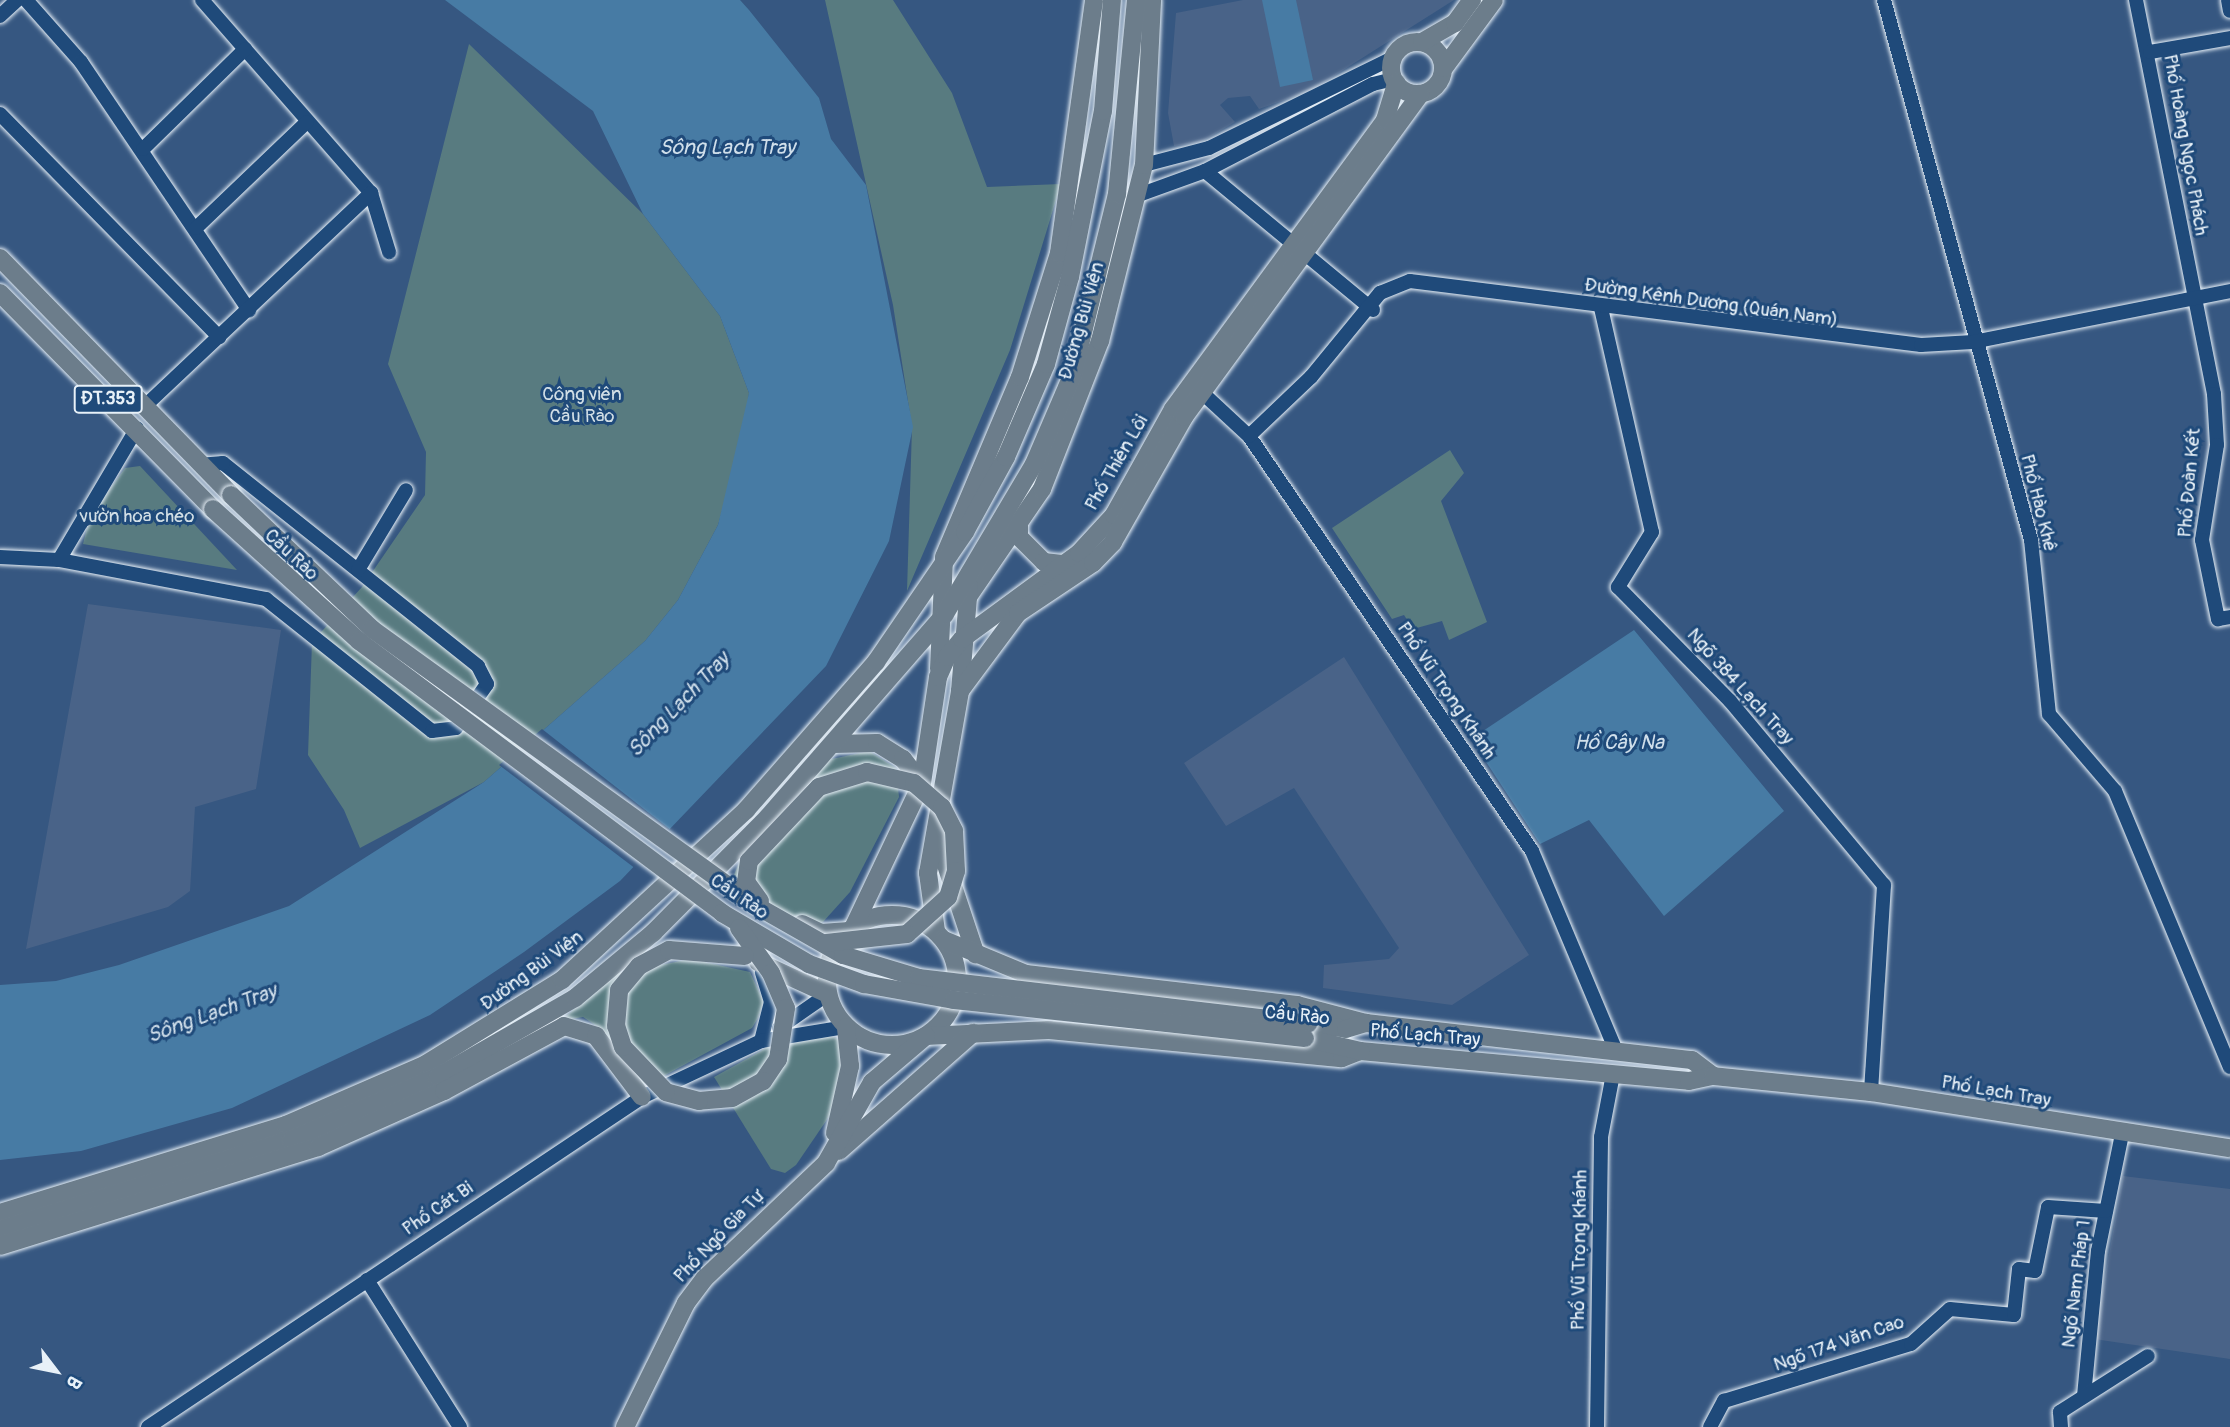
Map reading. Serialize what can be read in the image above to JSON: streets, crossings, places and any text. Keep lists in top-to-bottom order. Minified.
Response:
{"streets":{"main road":["Đường Bùi Viện","ĐT.353","Phố Thiên Lôi","Cầu Rào","Phố Lạch Tray","Phố Ngô Gia Tự"],"street":["Phố Hoàng Ngọc Phách","Đường Kênh Dương (Quán Nam)","Phố Đoàn Kết","Phố Hào Khê","Ngõ 384 Lạch Tray","Phố Vũ Trọng Khánh","Phố Cát Bi","Ngõ Nam Pháp 1","Ngõ 174 Văn Cao"]},"crossings":[["Phố Hoàng Ngọc Phách","Đường Kênh Dương (Quán Nam)"],["Phố Hoàng Ngọc Phách","Phố Đoàn Kết"],["Đường Kênh Dương (Quán Nam)","Phố Đoàn Kết"],["Đường Kênh Dương (Quán Nam)","Phố Hào Khê"],["Đường Kênh Dương (Quán Nam)","Ngõ 384 Lạch Tray"],["Đường Kênh Dương (Quán Nam)","Phố Vũ Trọng Khánh"],["Đường Bùi Viện","Phố Cát Bi"],["ĐT.353","Cầu Rào"],["Phố Thiên Lôi","Phố Vũ Trọng Khánh"],["Phố Thiên Lôi","Phố Lạch Tray"],["Phố Thiên Lôi","Phố Cát Bi"],["Phố Thiên Lôi","Phố Ngô Gia Tự"],["Cầu Rào","Phố Lạch Tray"],["Ngõ 384 Lạch Tray","Phố Lạch Tray"],["Phố Vũ Trọng Khánh","Phố Lạch Tray"],["Phố Lạch Tray","Phố Cát Bi"],["Phố Lạch Tray","Phố Ngô Gia Tự"],["Phố Lạch Tray","Ngõ Nam Pháp 1"],["Phố Cát Bi","Phố Ngô Gia Tự"],["Ngõ Nam Pháp 1","Ngõ 174 Văn Cao"]],"water":["Sông Lạch Tray","Hồ Cây Na"],"parks":["Công viên Cầu Rào","vườn hoa chéo"],"north":"bottom right"}
